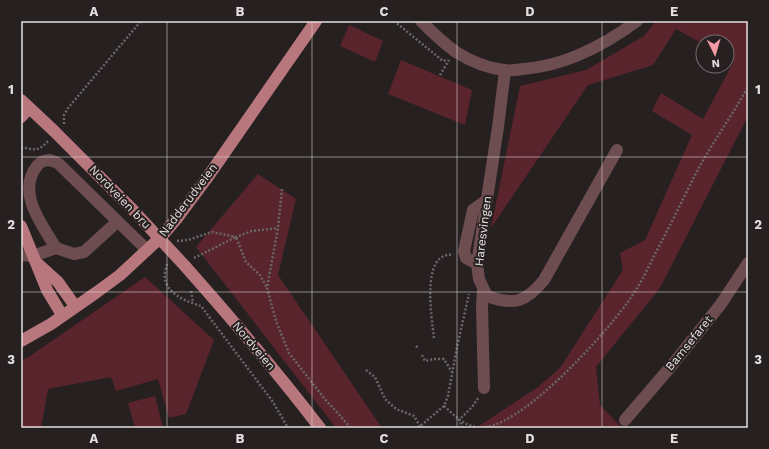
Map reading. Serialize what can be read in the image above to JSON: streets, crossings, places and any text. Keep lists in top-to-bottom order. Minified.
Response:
{"streets":{"main road":["Nordveien bru","Nadderudveien","Nordveien"],"street":["Haresvingen","Bamsefaret"]},"crossings":[["Nordveien bru","Nordveien"]],"north":"bottom","grid":{"columns":["A","B","C","D","E"],"rows":["1","2","3"]}}
